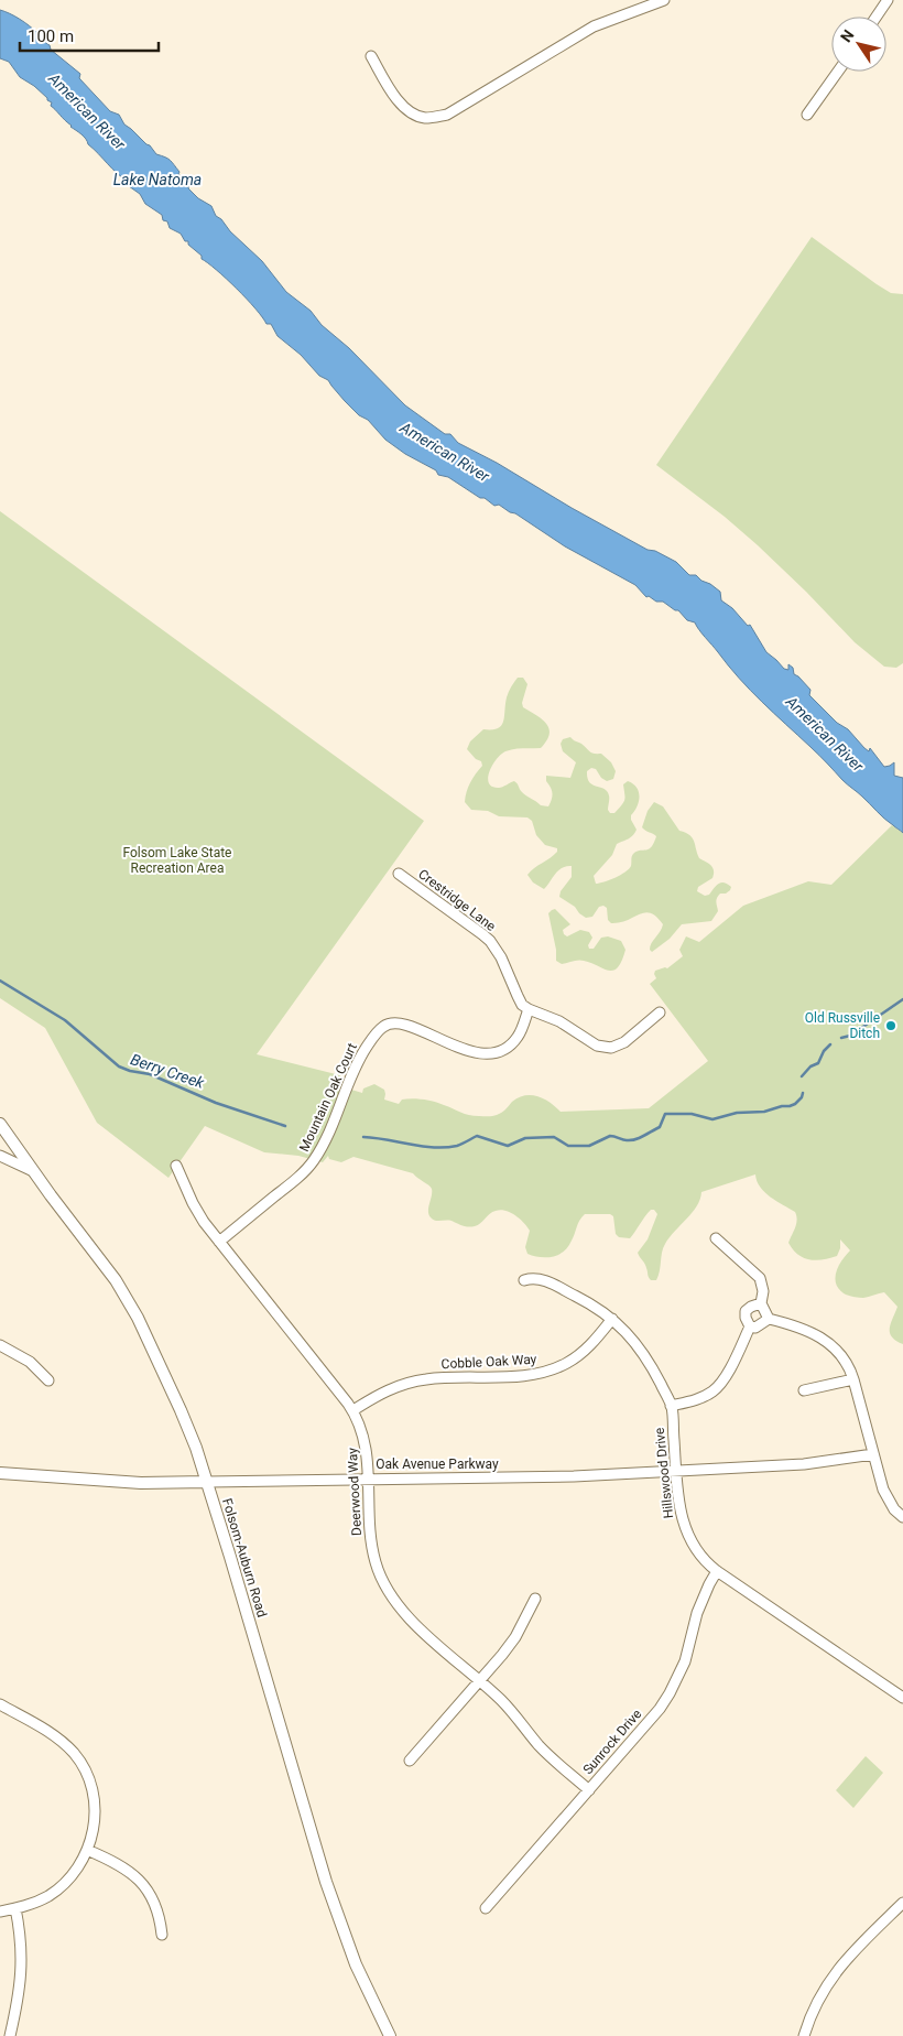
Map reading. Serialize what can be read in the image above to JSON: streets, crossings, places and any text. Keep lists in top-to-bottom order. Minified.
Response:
{"streets":{"main road":["Oak Avenue Parkway","Folsom-Auburn Road"],"street":["Crestridge Lane","Mountain Oak Court","Cobble Oak Way","Hillswood Drive","Deerwood Way","Sunrock Drive"]},"crossings":[["Crestridge Lane","Mountain Oak Court"],["Mountain Oak Court","Deerwood Way"],["Cobble Oak Way","Hillswood Drive"],["Cobble Oak Way","Deerwood Way"],["Oak Avenue Parkway","Hillswood Drive"],["Oak Avenue Parkway","Deerwood Way"],["Oak Avenue Parkway","Folsom-Auburn Road"],["Hillswood Drive","Sunrock Drive"],["Deerwood Way","Sunrock Drive"]],"water":["American River","Lake Natoma","Berry Creek"],"parks":["Folsom Lake State Recreation Area"],"places":["Old Russville Ditch"],"scale_bar":"100 m","north":"top left"}
